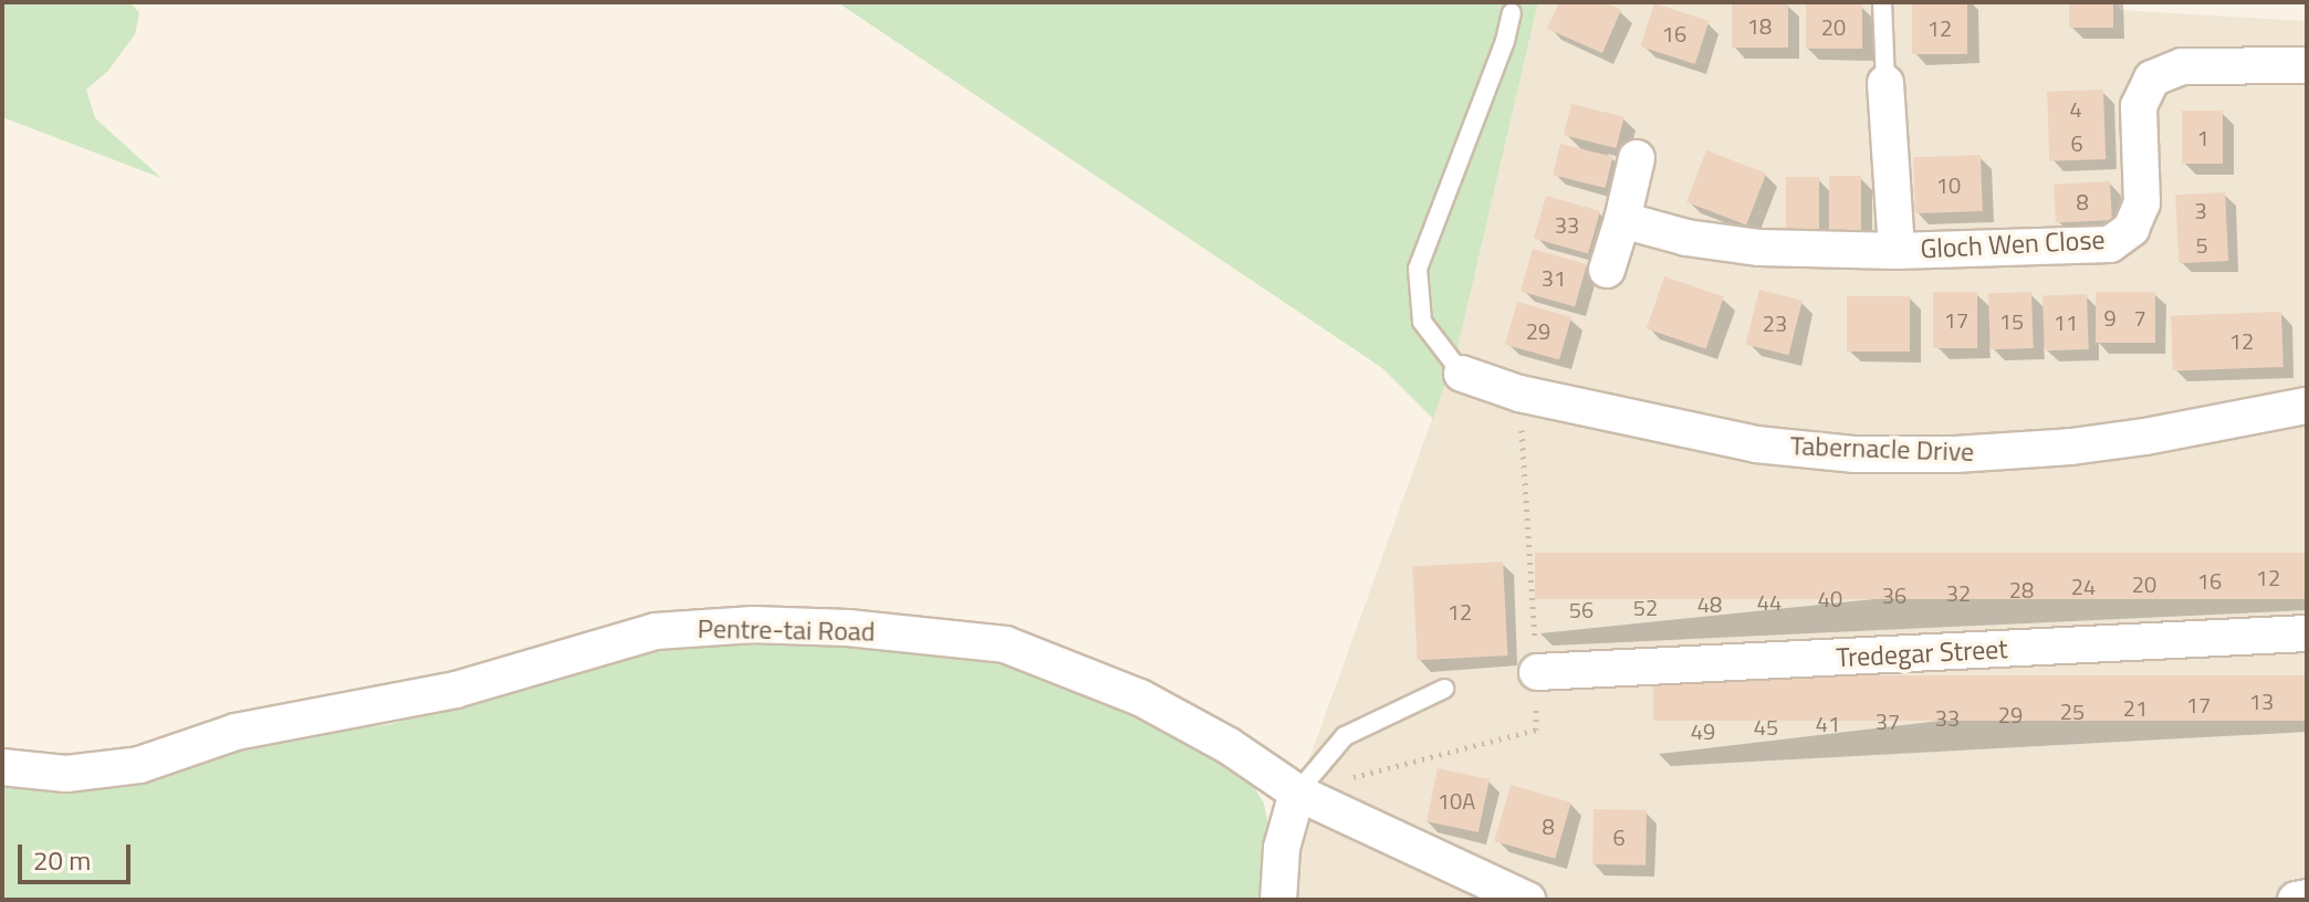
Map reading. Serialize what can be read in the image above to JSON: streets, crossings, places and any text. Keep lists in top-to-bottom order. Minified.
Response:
{"streets":{"street":["Gloch Wen Close","Tabernacle Drive","Pentre-tai Road","Tredegar Street"]},"house_numbers":["18","20","12","16","4","1","6","10","8","3","33","5","31","9","7","17","15","11","23","29","12","12","16","20","24","28","32","36","40","44","48","52","56","12","13","17","21","25","29","33","37","41","45","49","10A","8","6"],"scale_bar":"20 m"}
